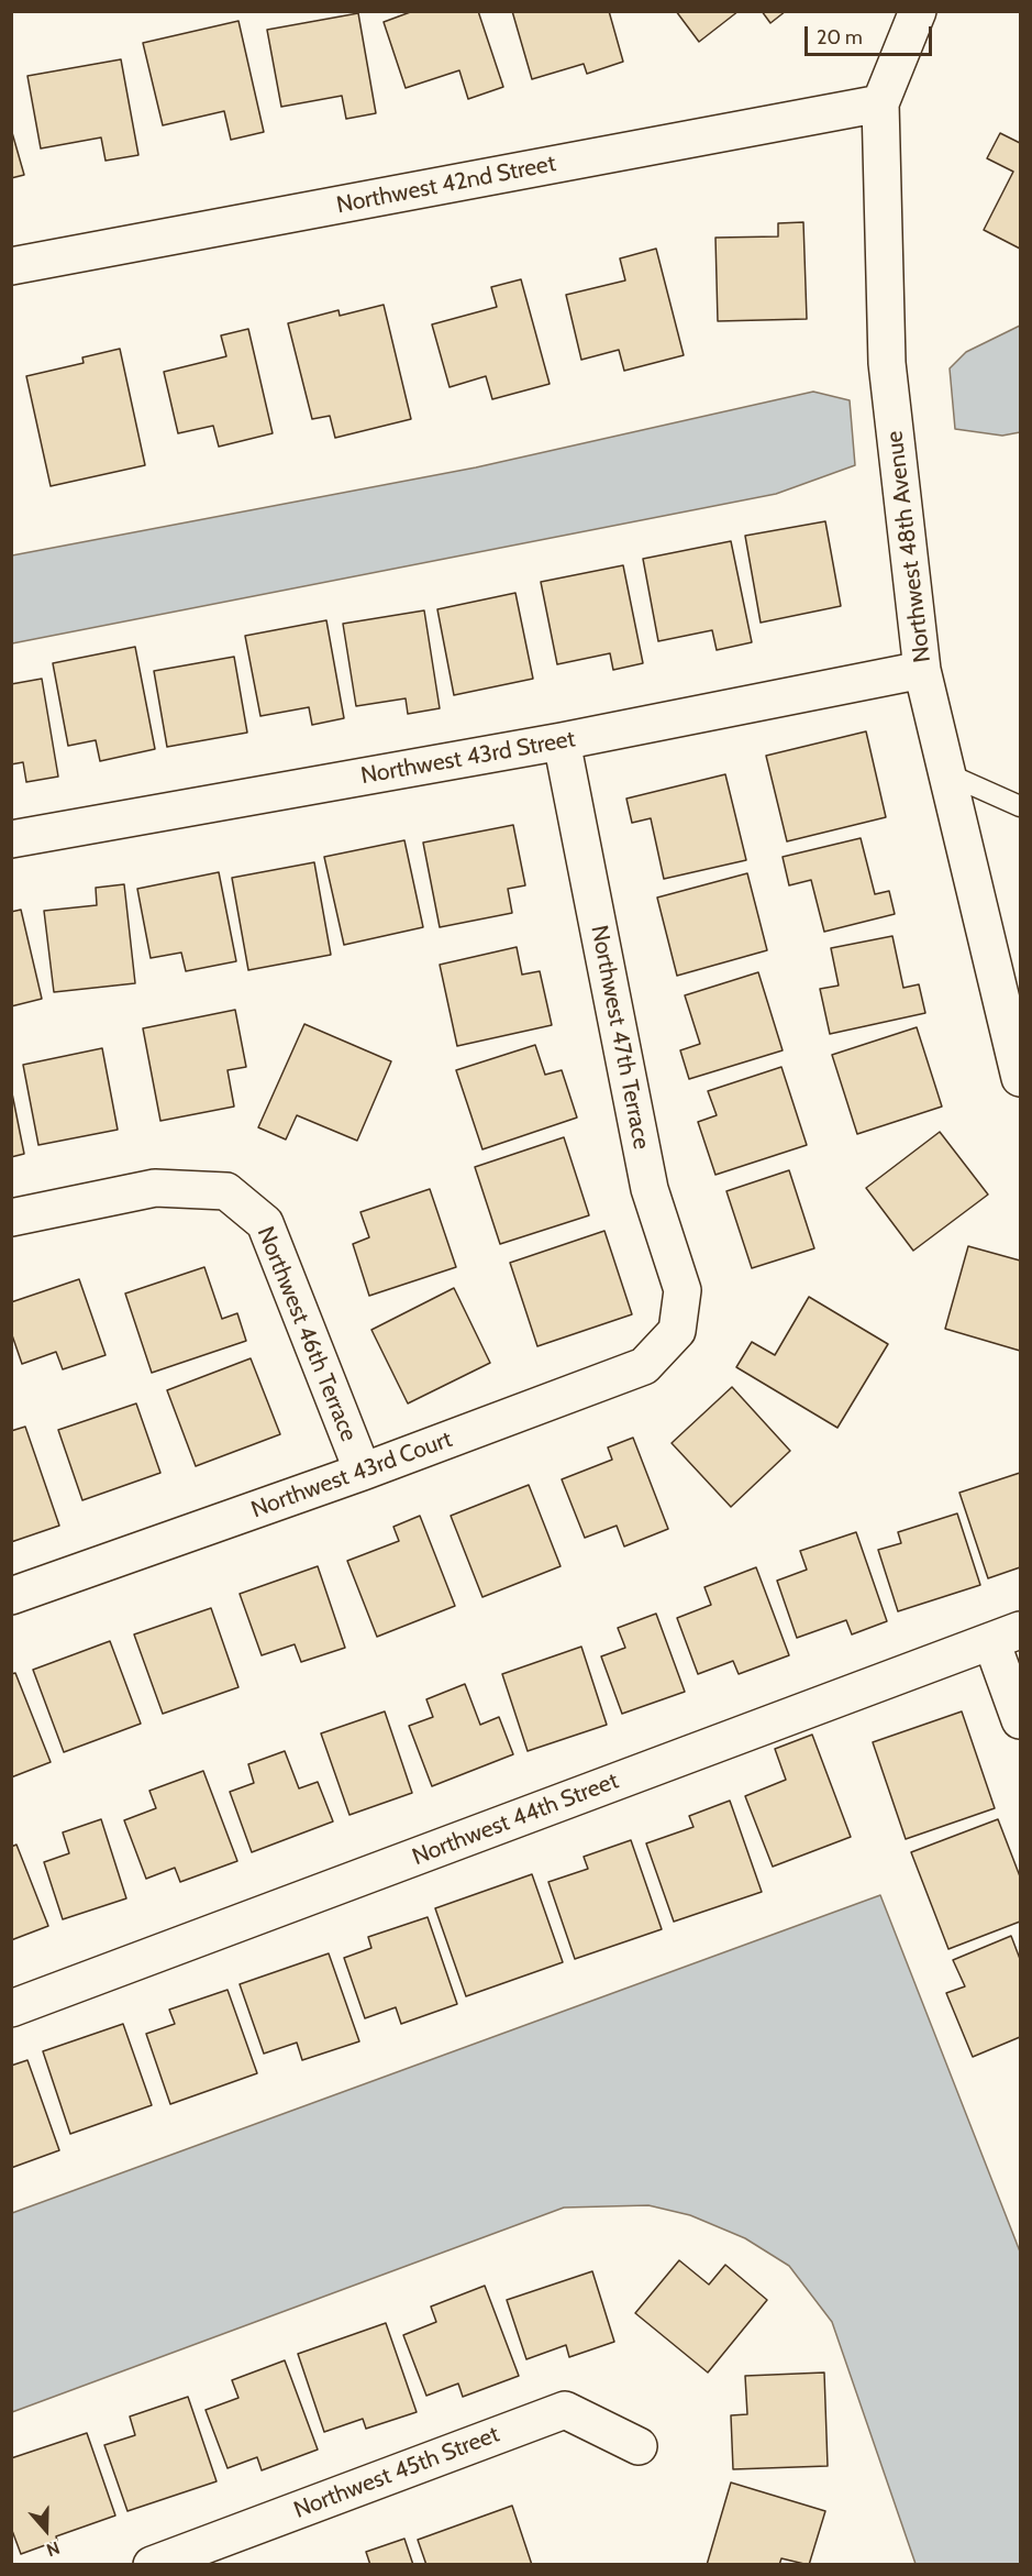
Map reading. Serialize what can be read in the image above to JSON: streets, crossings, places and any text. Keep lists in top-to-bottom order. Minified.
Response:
{"streets":{"street":["Northwest 42nd Street","Northwest 48th Avenue","Northwest 43rd Street","Northwest 47th Terrace","Northwest 46th Terrace","Northwest 43rd Court","Northwest 44th Street","Northwest 45th Street"]},"crossings":[["Northwest 42nd Street","Northwest 48th Avenue"],["Northwest 48th Avenue","Northwest 43rd Street"],["Northwest 43rd Street","Northwest 47th Terrace"],["Northwest 47th Terrace","Northwest 43rd Court"],["Northwest 46th Terrace","Northwest 43rd Court"]],"scale_bar":"20 m","north":"bottom"}
